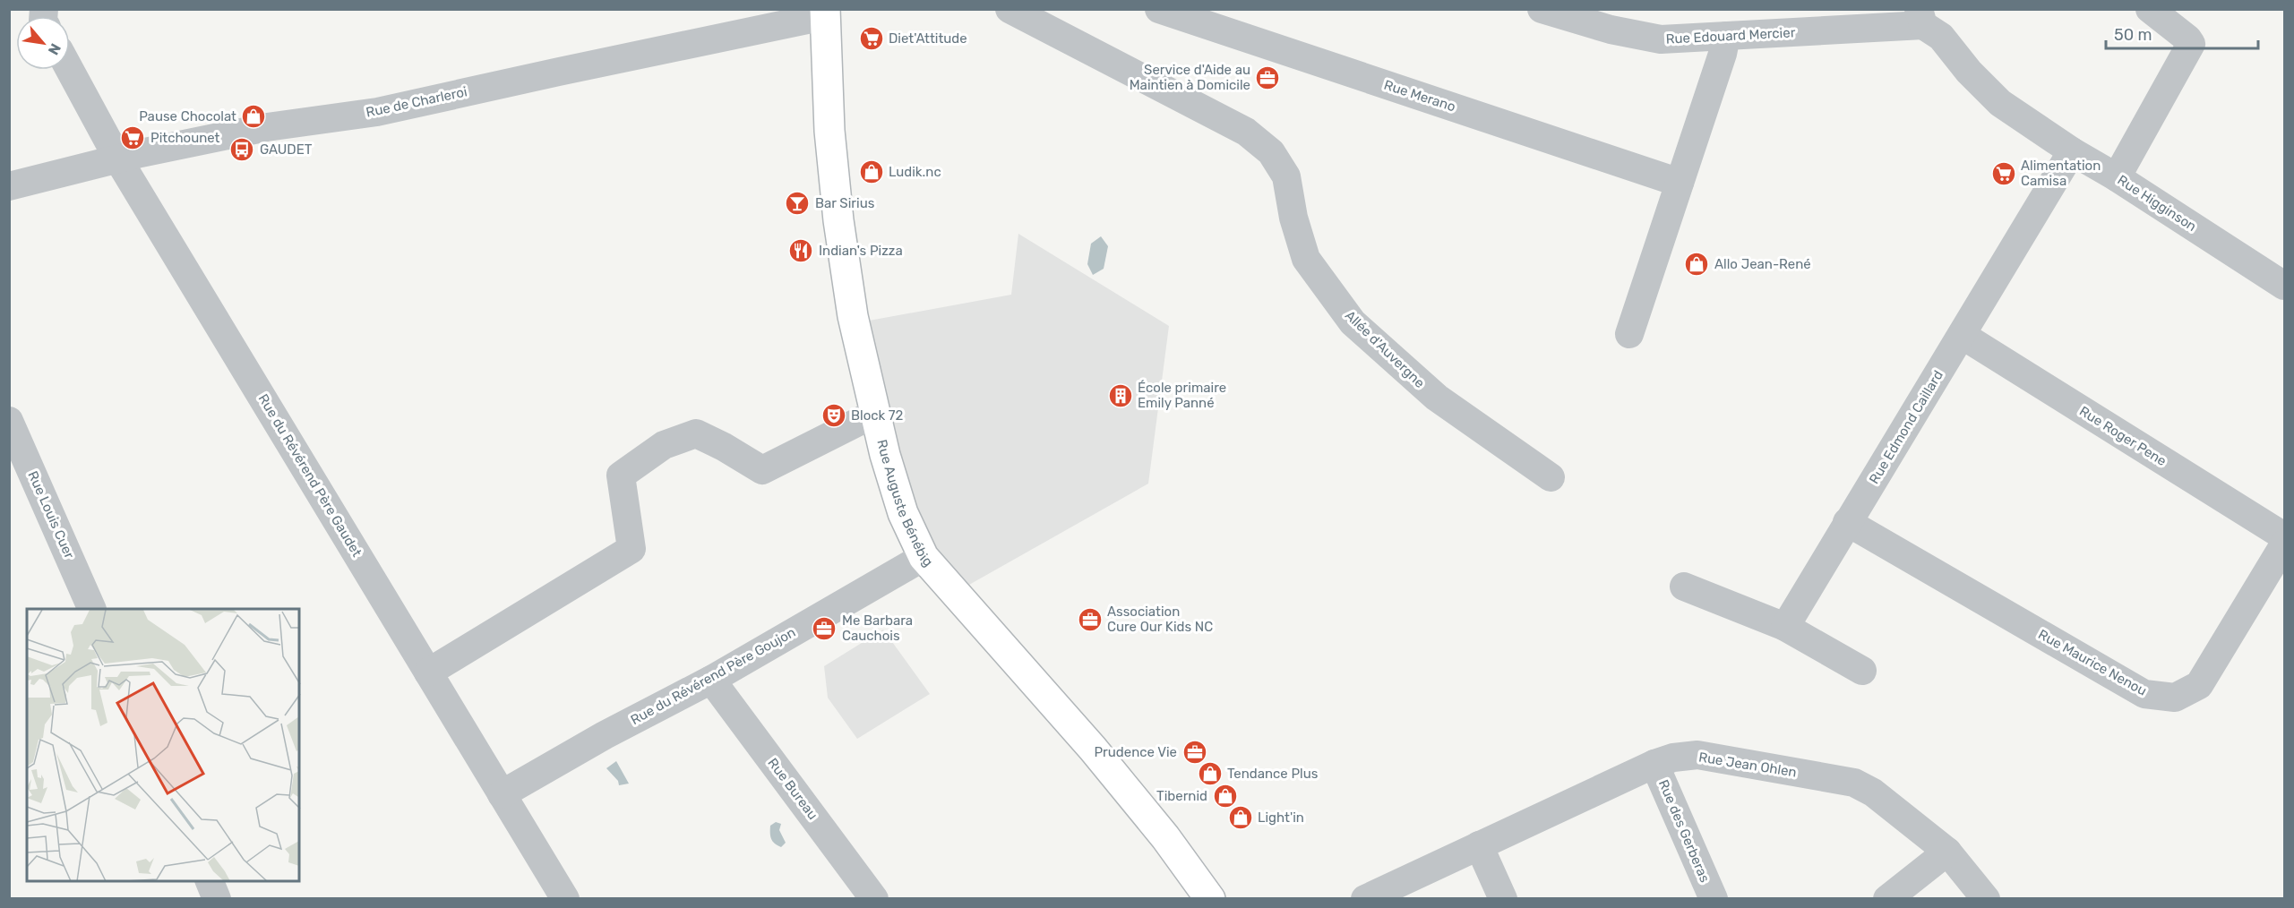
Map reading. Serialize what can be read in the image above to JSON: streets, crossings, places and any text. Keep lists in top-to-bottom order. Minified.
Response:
{"streets":{"main road":["Rue Auguste Bénébig"],"street":["Rue Edouard Mercier","Rue Merano","Rue de Charleroi","Rue Higginson","Allée d'Auvergne","Rue Edmond Caillard","Rue Roger Pene","Rue du Révérend Père Gaudet","Rue Louis Cuer","Rue Maurice Nenou","Rue du Révérend Père Goujon","Rue Jean Ohlen","Rue Bureau","Rue des Gerberas"]},"crossings":[["Rue Edouard Mercier","Rue Higginson"],["Rue de Charleroi","Rue du Révérend Père Gaudet"],["Rue de Charleroi","Rue Auguste Bénébig"],["Rue Higginson","Rue Edmond Caillard"],["Rue Edmond Caillard","Rue Roger Pene"],["Rue Edmond Caillard","Rue Maurice Nenou"],["Rue du Révérend Père Gaudet","Rue du Révérend Père Goujon"],["Rue Auguste Bénébig","Rue du Révérend Père Goujon"],["Rue du Révérend Père Goujon","Rue Bureau"],["Rue Jean Ohlen","Rue des Gerberas"]],"places":{"supermarket":["Diet'Attitude","Pitchounet","Alimentation Camisa"],"office":["Service d'Aide au Maintien à Domicile","Association Cure Our Kids NC","Me Barbara Cauchois","Prudence Vie"],"shop":["Pause Chocolat","Ludik.nc","Allo Jean-René","Tendance Plus","Tibernid","Light'in"],"bus stop":["GAUDET"],"bar":["Bar Sirius"],"restaurant":["Indian's Pizza"],"building":["École primaire Emily Panné"],"theatre":["Block 72"]},"scale_bar":"50 m","north":"bottom right"}
